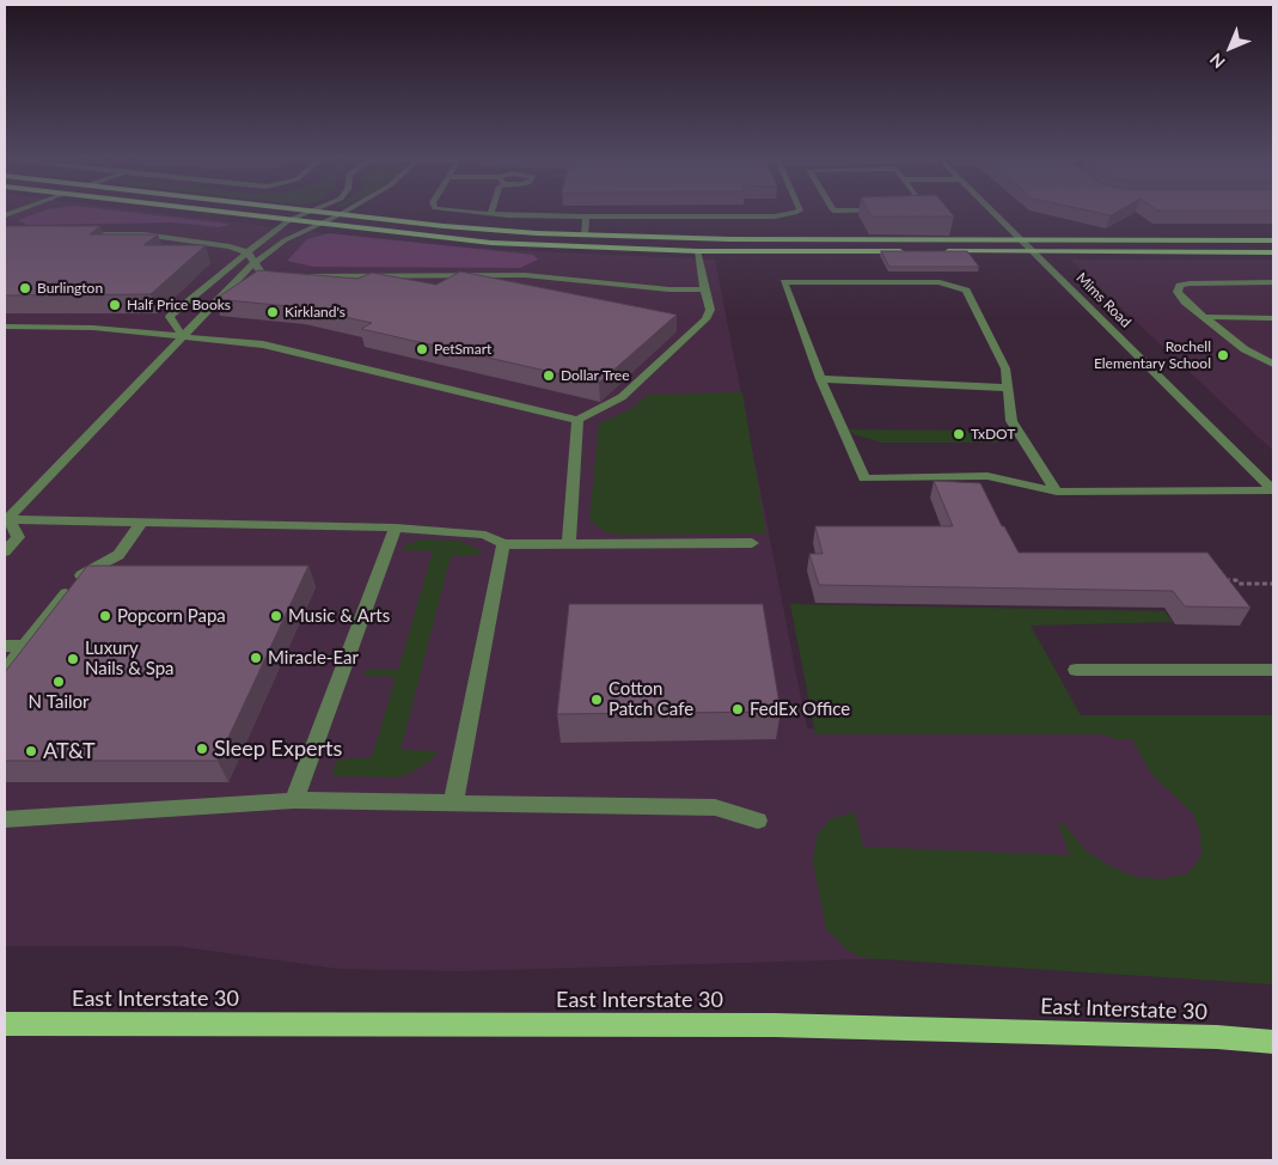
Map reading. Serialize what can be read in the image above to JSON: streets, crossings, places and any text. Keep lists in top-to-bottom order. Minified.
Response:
{"streets":{"main road":["East Interstate 30"],"street":["Mims Road"]},"places":["Burlington","Half Price Books","Kirkland's","PetSmart","Rochell Elementary School","Dollar Tree","TxDOT","Popcorn Papa","Music & Arts","Miracle-Ear","Luxury Nails & Spa","N Tailor","Cotton Patch Cafe","FedEx Office","Sleep Experts","AT&T"],"north":"bottom left"}
